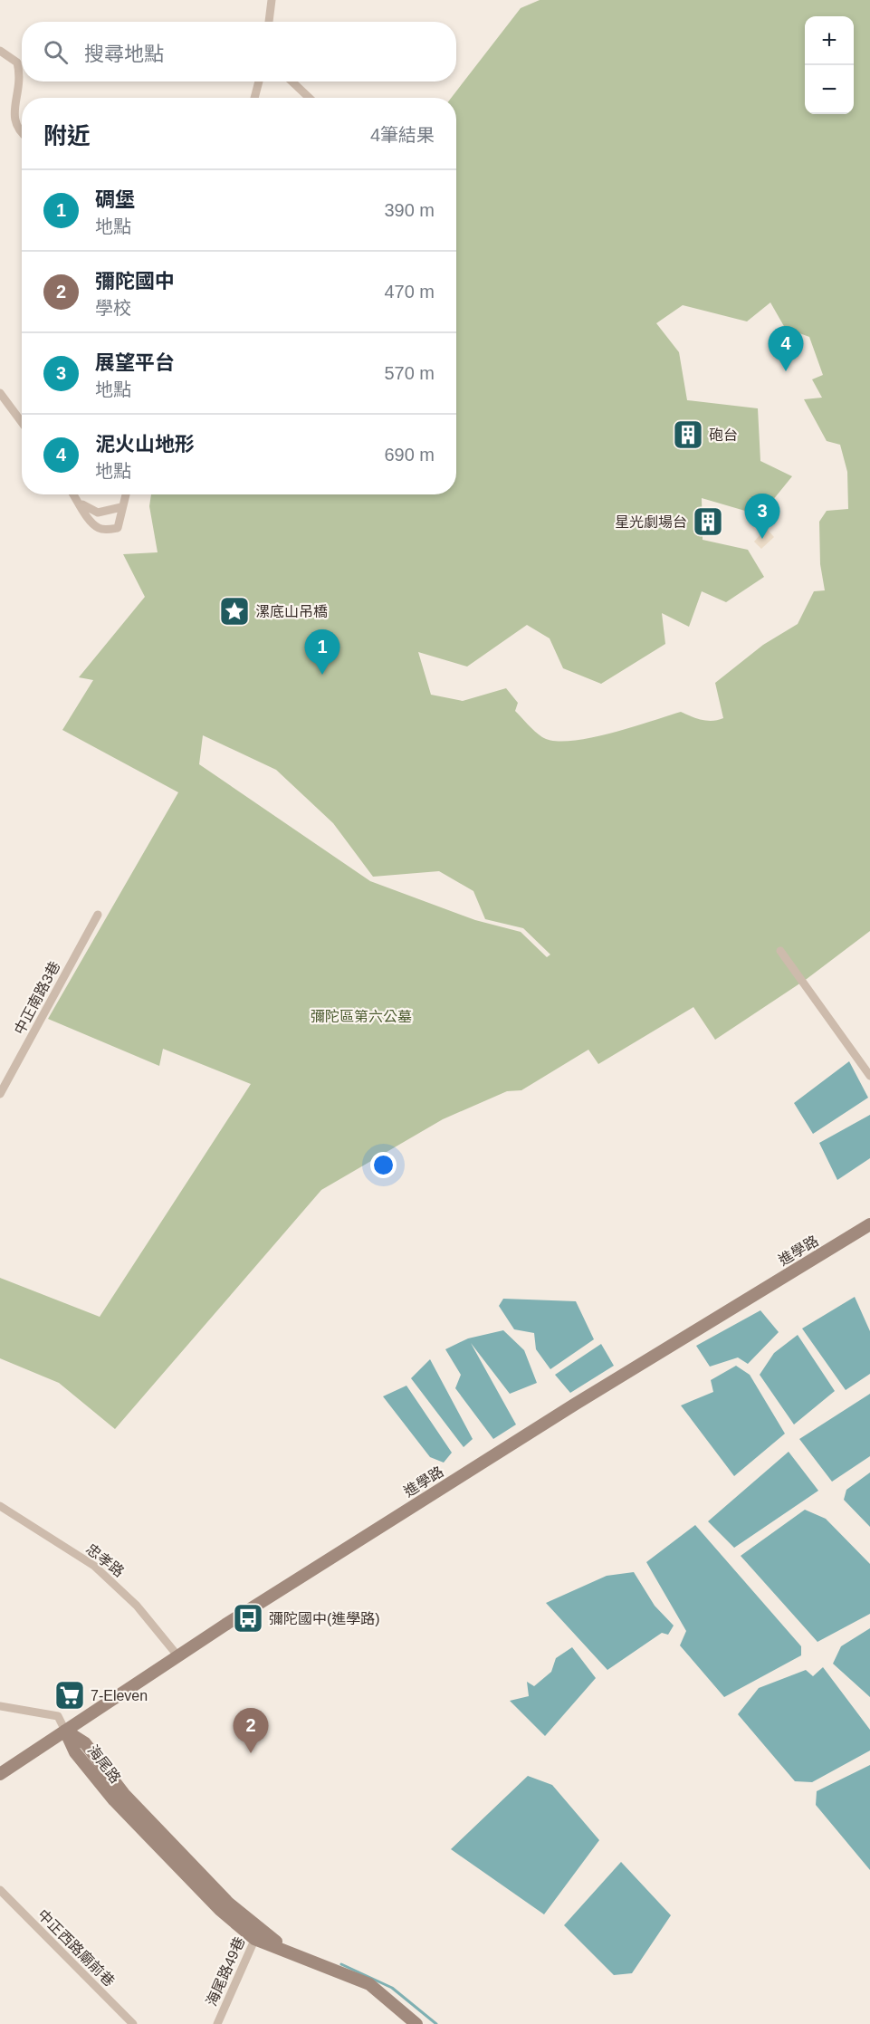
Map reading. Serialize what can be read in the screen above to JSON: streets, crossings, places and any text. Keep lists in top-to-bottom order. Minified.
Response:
{"streets":{"street":["中正南路3巷","進學路","忠孝路","海尾路","中正西路廟前巷","海尾路49巷"]},"crossings":[["進學路","忠孝路"],["進學路","海尾路"],["海尾路","海尾路49巷"]],"parks":["彌陀區第六公墓"],"places":{"building":["砲台","星光劇場台"],"place":["漯底山吊橋"],"bus stop":["彌陀國中(進學路)"],"supermarket":["7-Eleven"]},"page":{"map_buttons":["+","−"],"search":"搜尋地點","heading":["附近","4筆結果"],"list":[{"mark":"1","name":"碉堡","note":"地點","value":"390 m"},{"mark":"2","name":"彌陀國中","note":"學校","value":"470 m"},{"mark":"3","name":"展望平台","note":"地點","value":"570 m"},{"mark":"4","name":"泥火山地形","note":"地點","value":"690 m"}],"pins":["4","3","1","2"]}}
